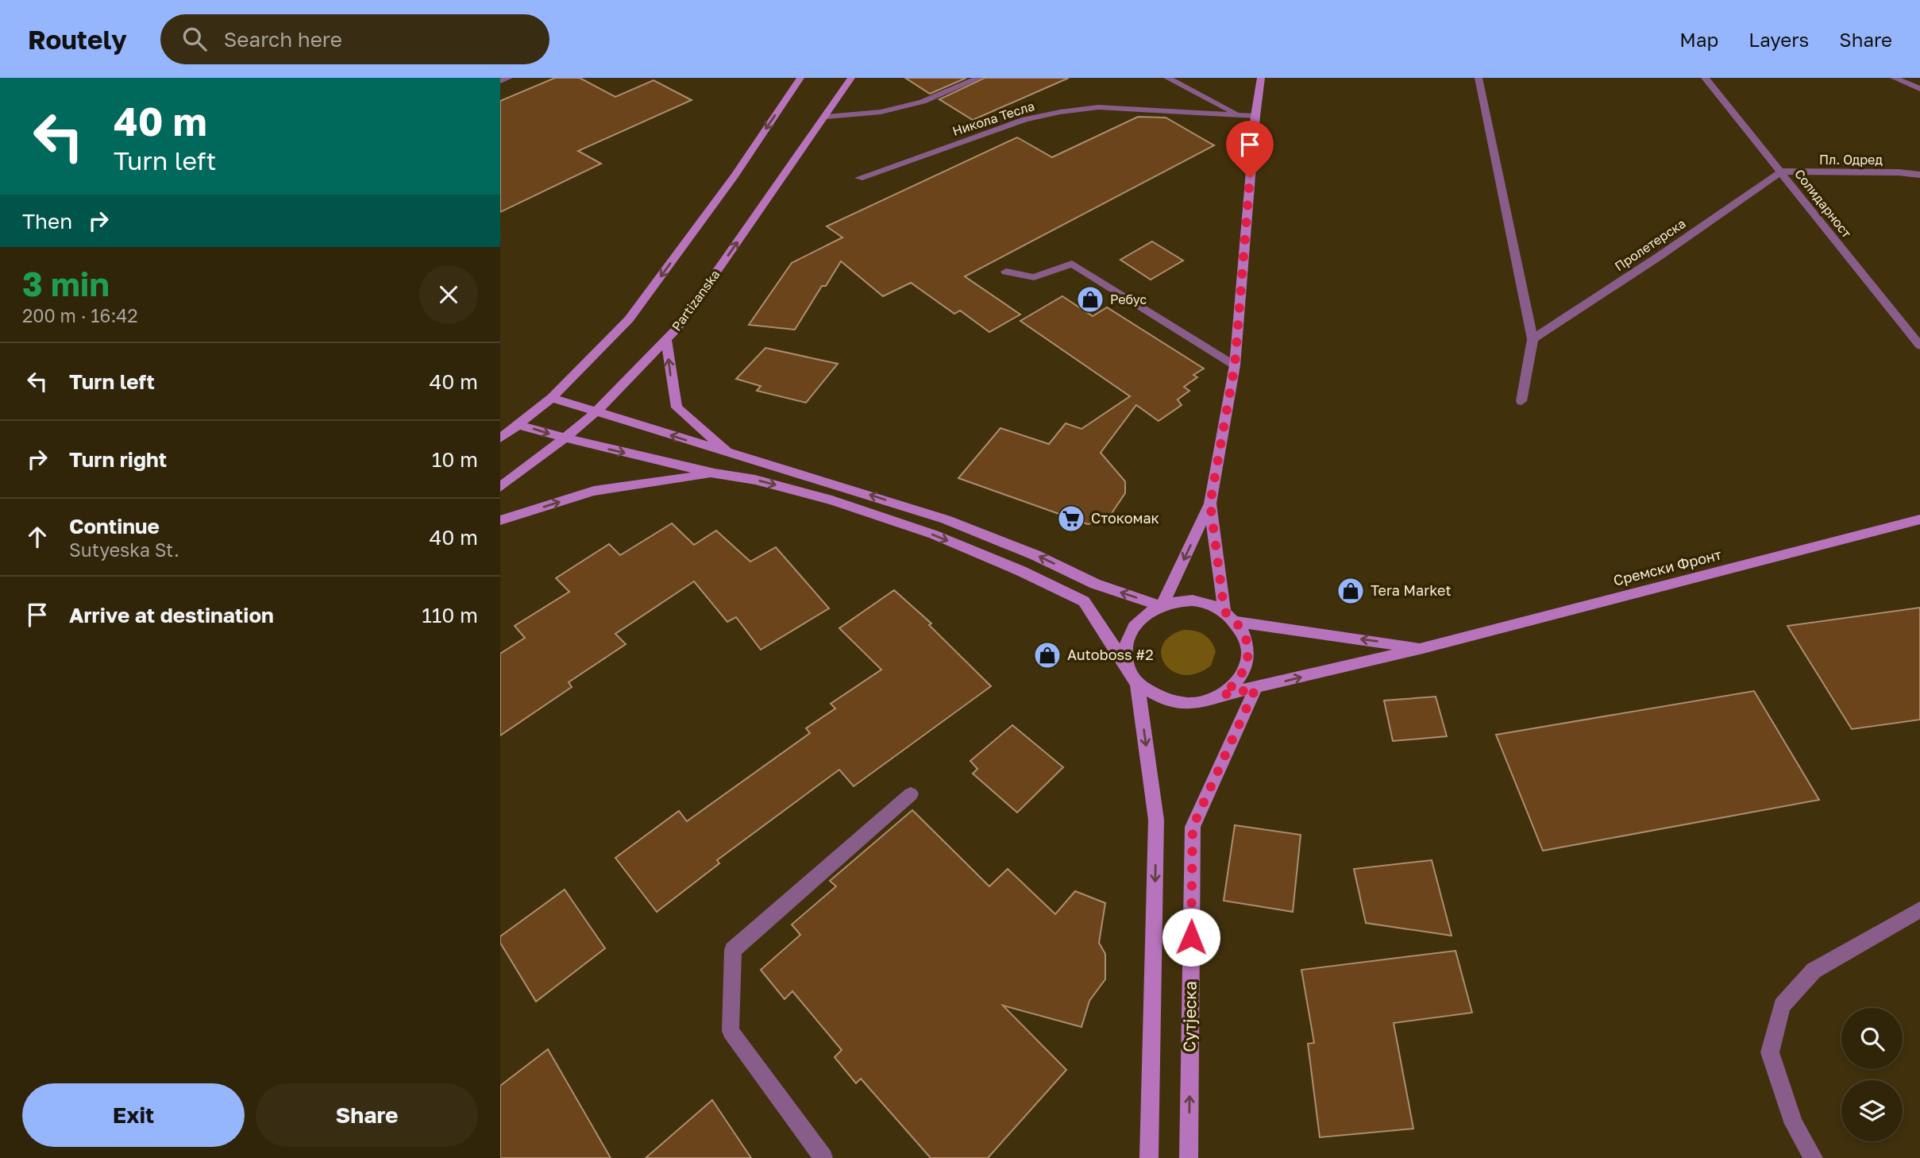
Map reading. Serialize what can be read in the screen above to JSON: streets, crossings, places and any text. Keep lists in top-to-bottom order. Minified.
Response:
{"streets":{"street":["Никола Тесла","Пл. Одред","Солидарност","Пролетерска","Partizanska","Сремски Фронт","Сутјеска"]},"crossings":[["Пл. Одред","Солидарност"],["Пл. Одред","Пролетерска"],["Солидарност","Пролетерска"],["Сремски Фронт","Сутјеска"]],"places":{"shop":["Ребус","Tera Market","Autoboss #2"],"supermarket":["Стокомак"]},"page":{"header":"Routely","search":"Search here","nav":["Map","Layers","Share"],"turn":["40 m","Turn left"],"then":"Then","heading":["3 min","200 m · 16:42"],"list":[{"name":"Turn left","value":"40 m"},{"name":"Turn right","value":"10 m"},{"name":"Continue","note":"Sutyeska St.","value":"40 m"},{"name":"Arrive at destination","value":"110 m"}],"buttons":["Exit","Share"]}}
